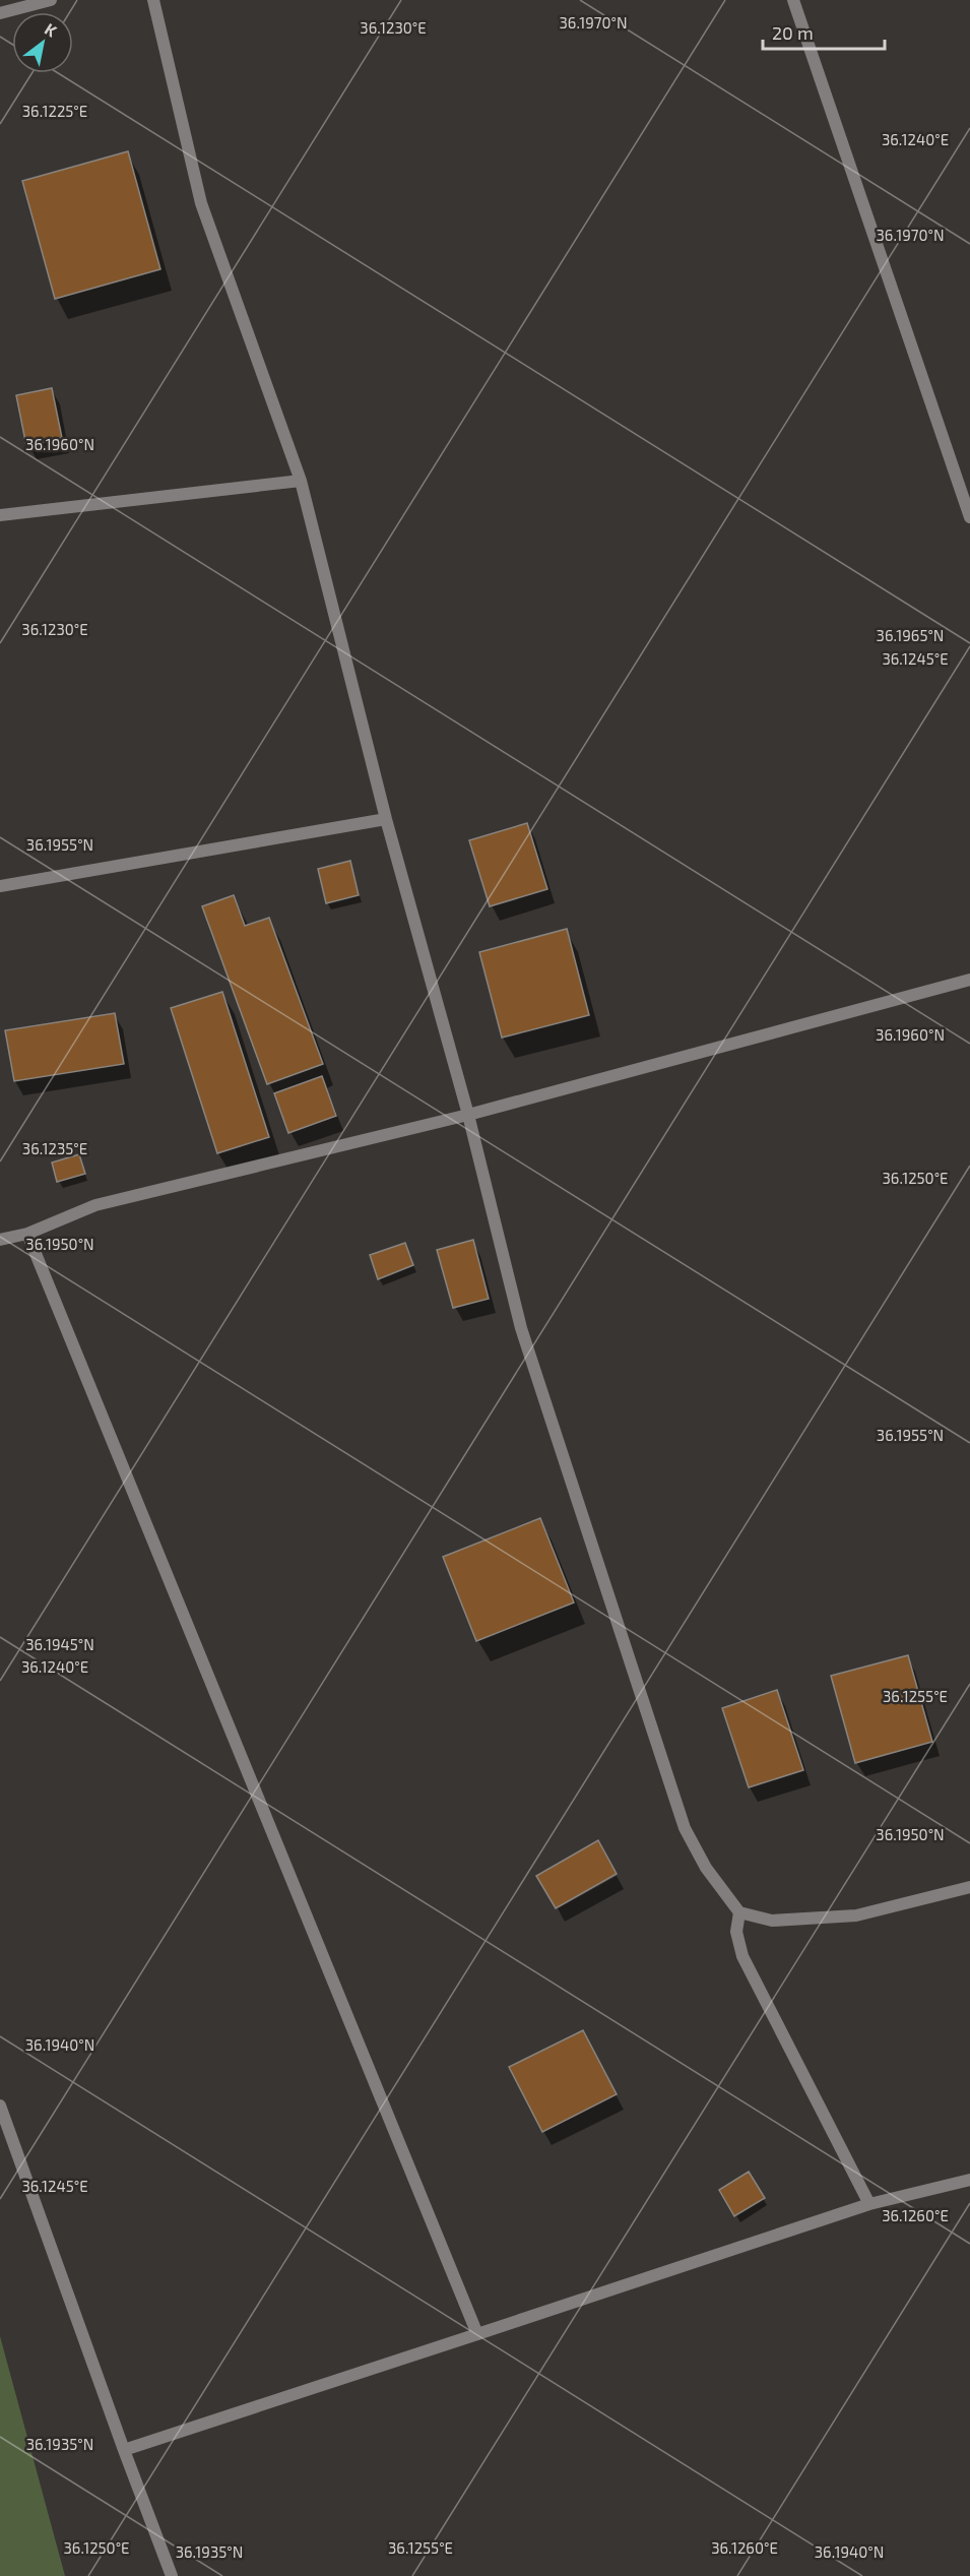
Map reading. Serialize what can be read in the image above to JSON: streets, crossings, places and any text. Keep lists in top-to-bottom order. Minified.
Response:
{"scale_bar":"20 m","north":"top right","coordinates":["36.1970°N","36.1230°E","36.1225°E","36.1240°E","36.1960°N","36.1965°N","36.1245°E","36.1955°N","36.1235°E","36.1250°E","36.1950°N","36.1945°N","36.1255°E","36.1940°N","36.1260°E","36.1935°N"]}
